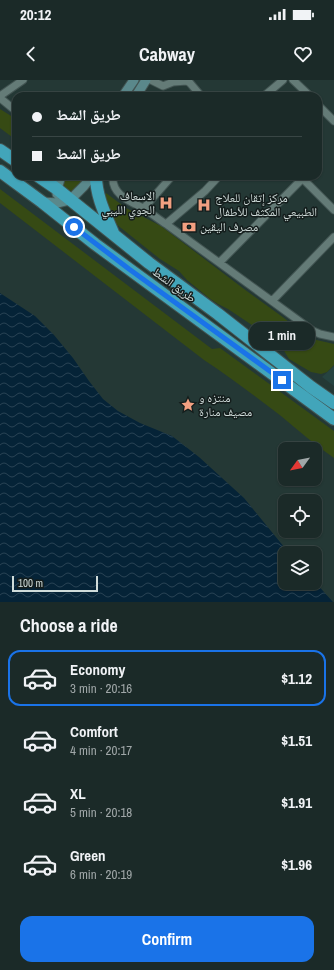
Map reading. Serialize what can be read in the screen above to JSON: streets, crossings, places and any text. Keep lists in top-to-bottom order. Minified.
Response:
{"streets":{"highway":["طريق الشط"]},"places":{"hospital":["الاسعاف الجوي الليبي","مركز إتقان للعلاج الطبيعي المكثف للأطفال"],"bank":["مصرف اليقين"],"place":["منتزه و مصيف منارة"]},"scale_bar":"100 m","north":"bottom left","page":{"status":"20:12","header":"Cabway","banner":["طريق الشط","طريق الشط"],"bubble":"1 min","scale":"100 m","heading":"Choose a ride","list":[{"name":"Economy","note":"3 min · 20:16","value":"$1.12"},{"name":"Comfort","note":"4 min · 20:17","value":"$1.51"},{"name":"XL","note":"5 min · 20:18","value":"$1.91"},{"name":"Green","note":"6 min · 20:19","value":"$1.96"}],"buttons":"Confirm"}}
